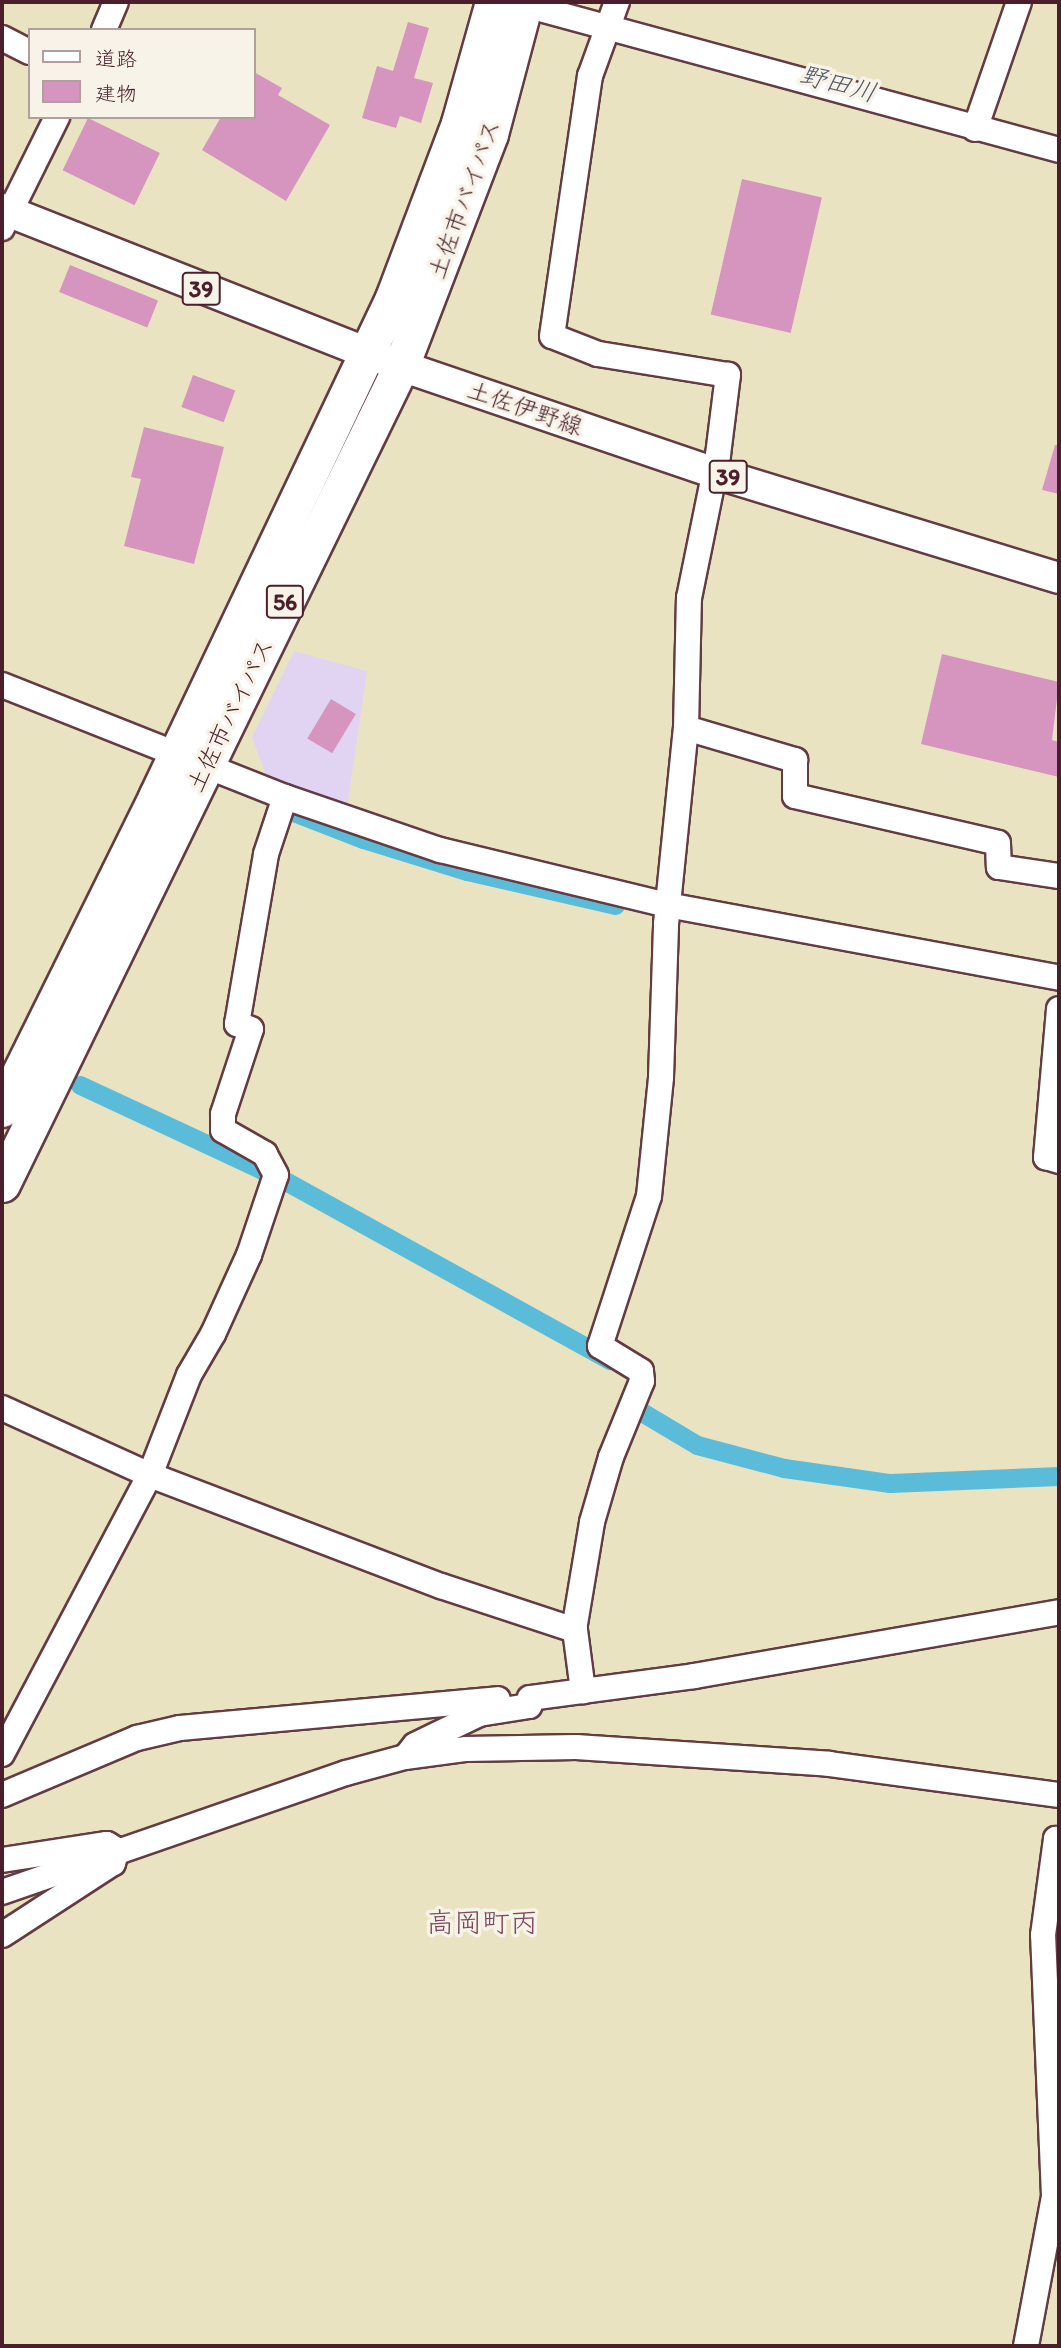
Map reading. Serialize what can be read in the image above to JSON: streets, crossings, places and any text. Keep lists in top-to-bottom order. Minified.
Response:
{"streets":{"highway":["土佐市バイパス","56"],"main road":["39","土佐伊野線"]},"crossings":[["土佐市バイパス","土佐伊野線"]],"districts":["高岡町丙"],"water":["野田川"],"legend":["道路","建物"]}
